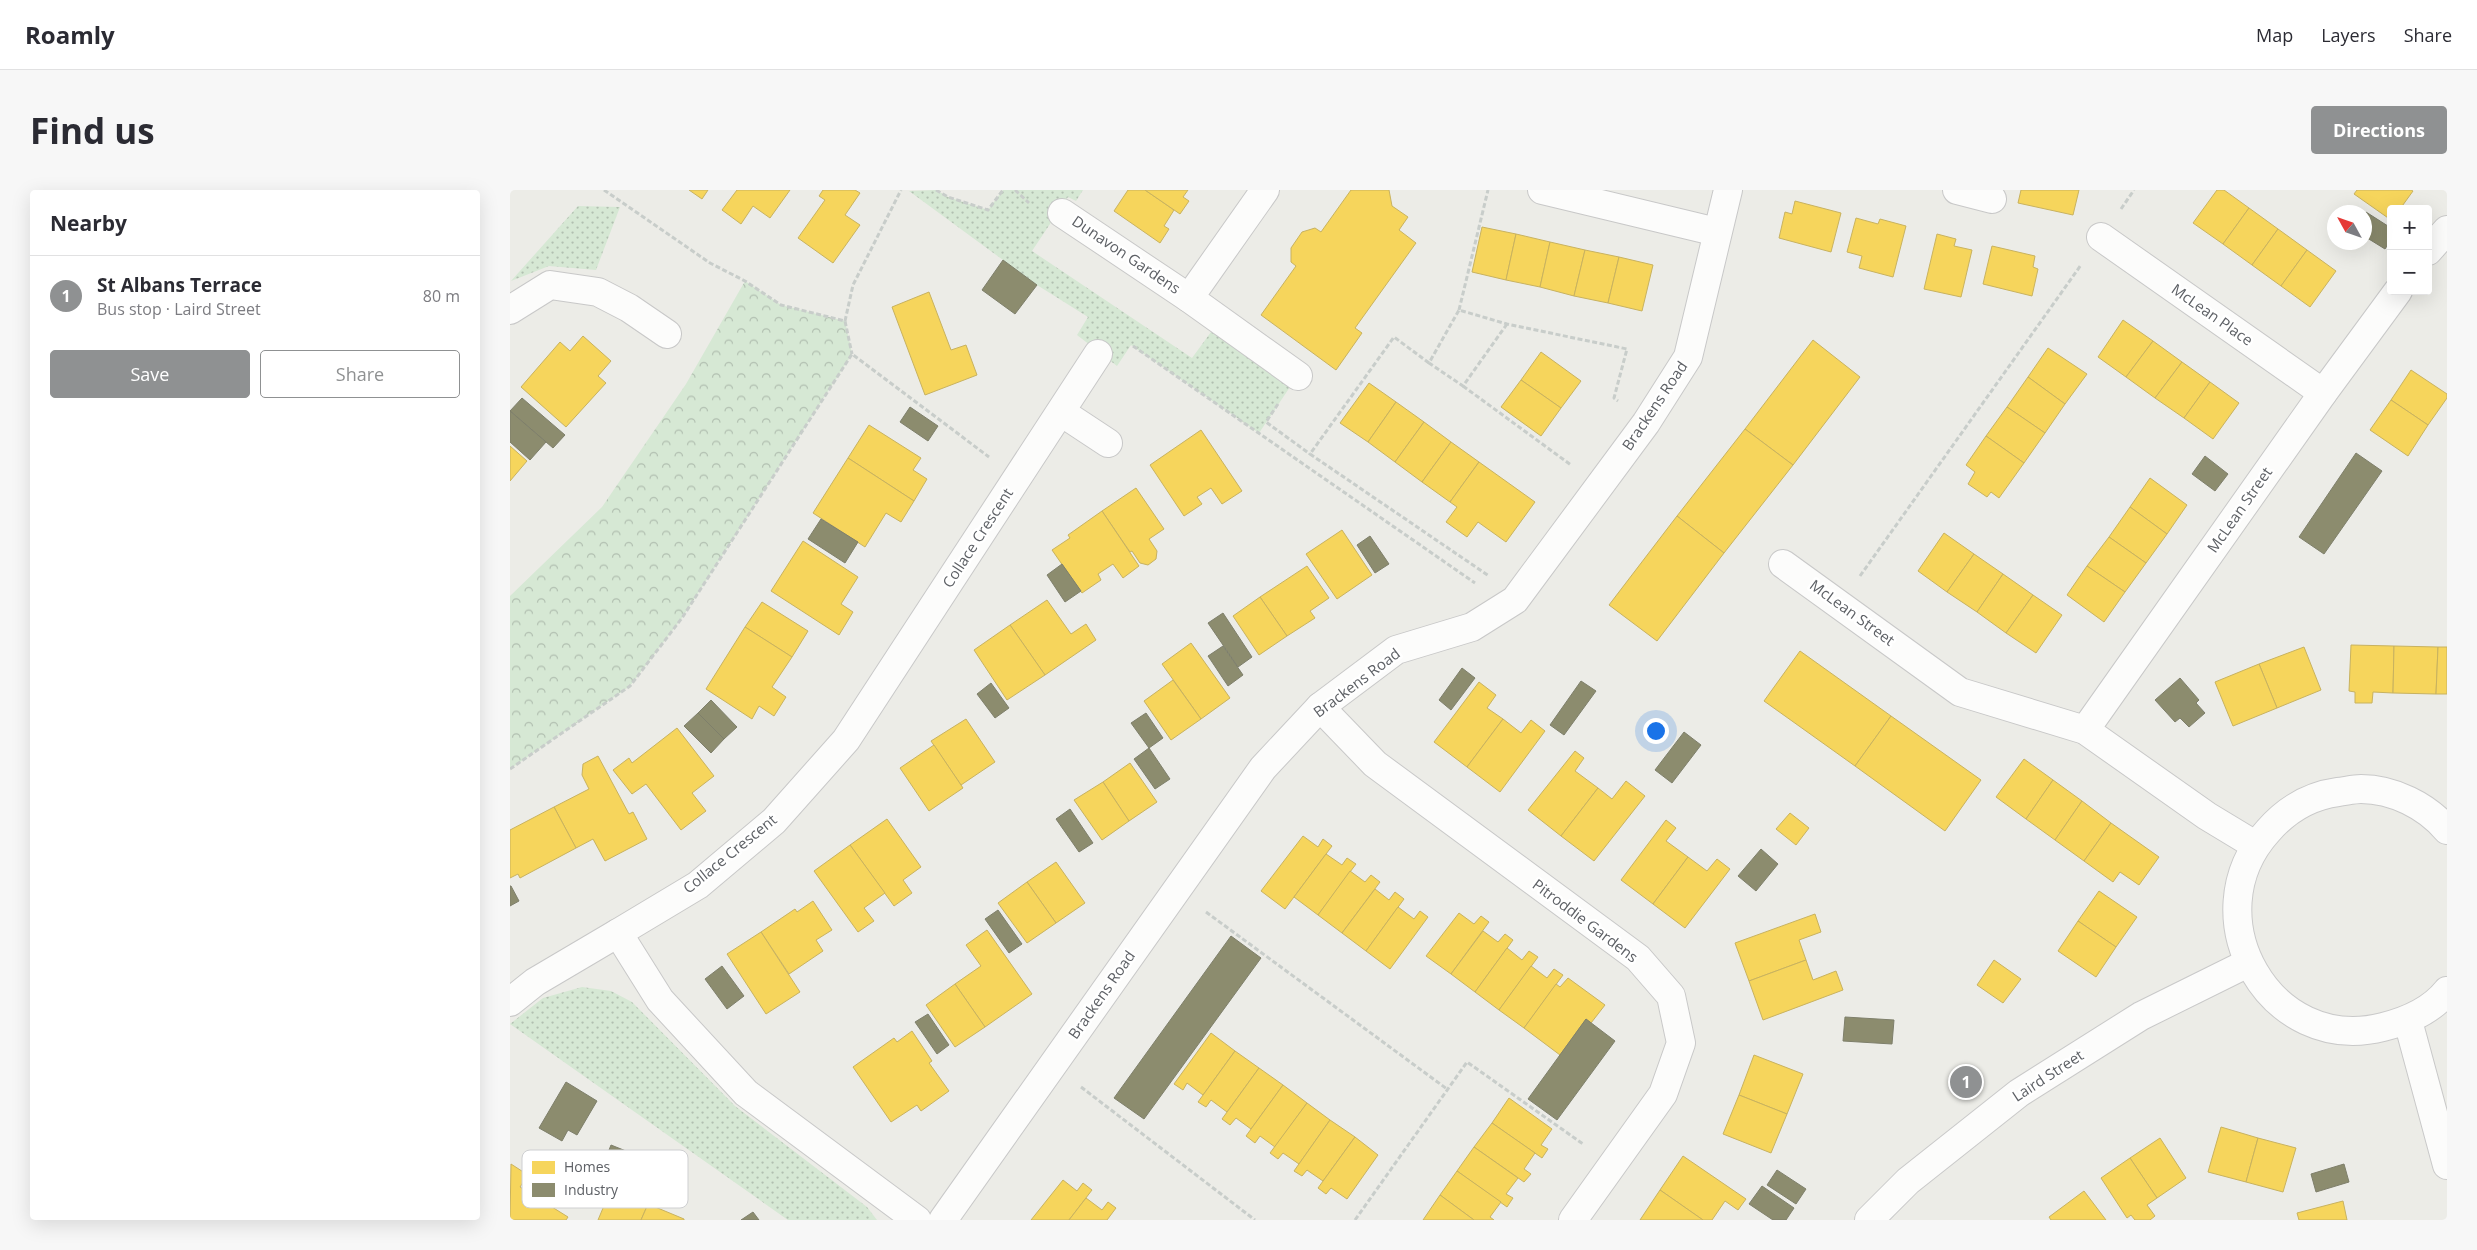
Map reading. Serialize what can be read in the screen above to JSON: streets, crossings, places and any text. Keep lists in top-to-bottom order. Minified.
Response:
{"streets":{"street":["Dunavon Gardens","McLean Place","Brackens Road","McLean Street","Collace Crescent","Pitroddie Gardens","Laird Street"]},"crossings":[["McLean Place","McLean Street"],["Brackens Road","Pitroddie Gardens"]],"legend":["Homes","Industry"],"north":"top left","page":{"header":"Roamly","nav":["Map","Layers","Share"],"buttons":["Directions",["Save","Share"]],"title":"Find us","heading":"Nearby","map_buttons":["+","−"],"list":[{"mark":"1","name":"St Albans Terrace","note":"Bus stop · Laird Street","value":"80 m"}],"pins":"1"}}
